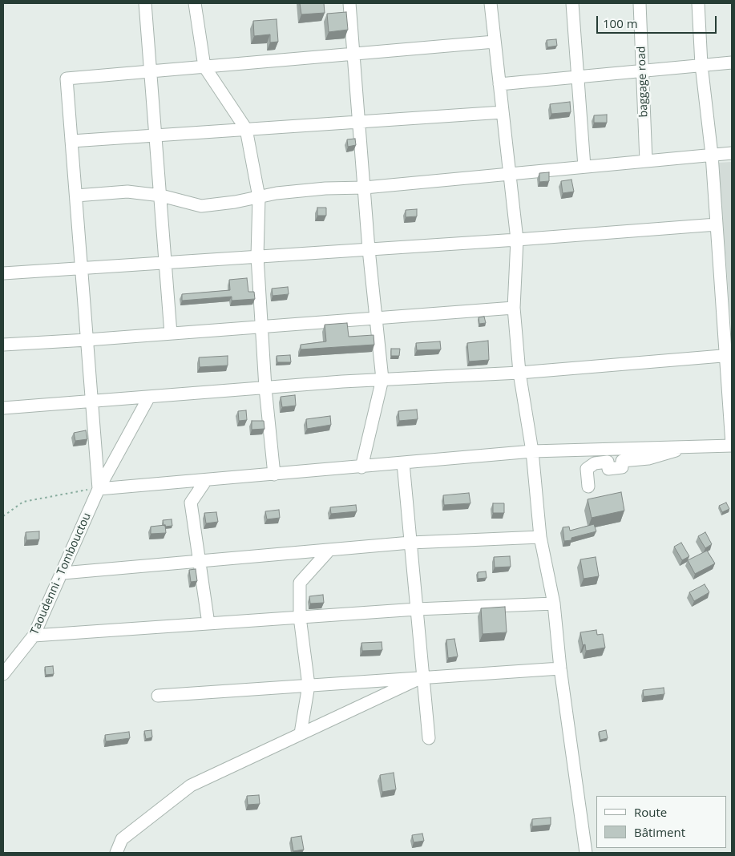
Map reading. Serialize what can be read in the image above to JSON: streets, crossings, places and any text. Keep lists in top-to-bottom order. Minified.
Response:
{"streets":{"street":["baggage road","Taoudenni - Tombouctou"]},"legend":["Route","Bâtiment"],"scale_bar":"100 m"}
